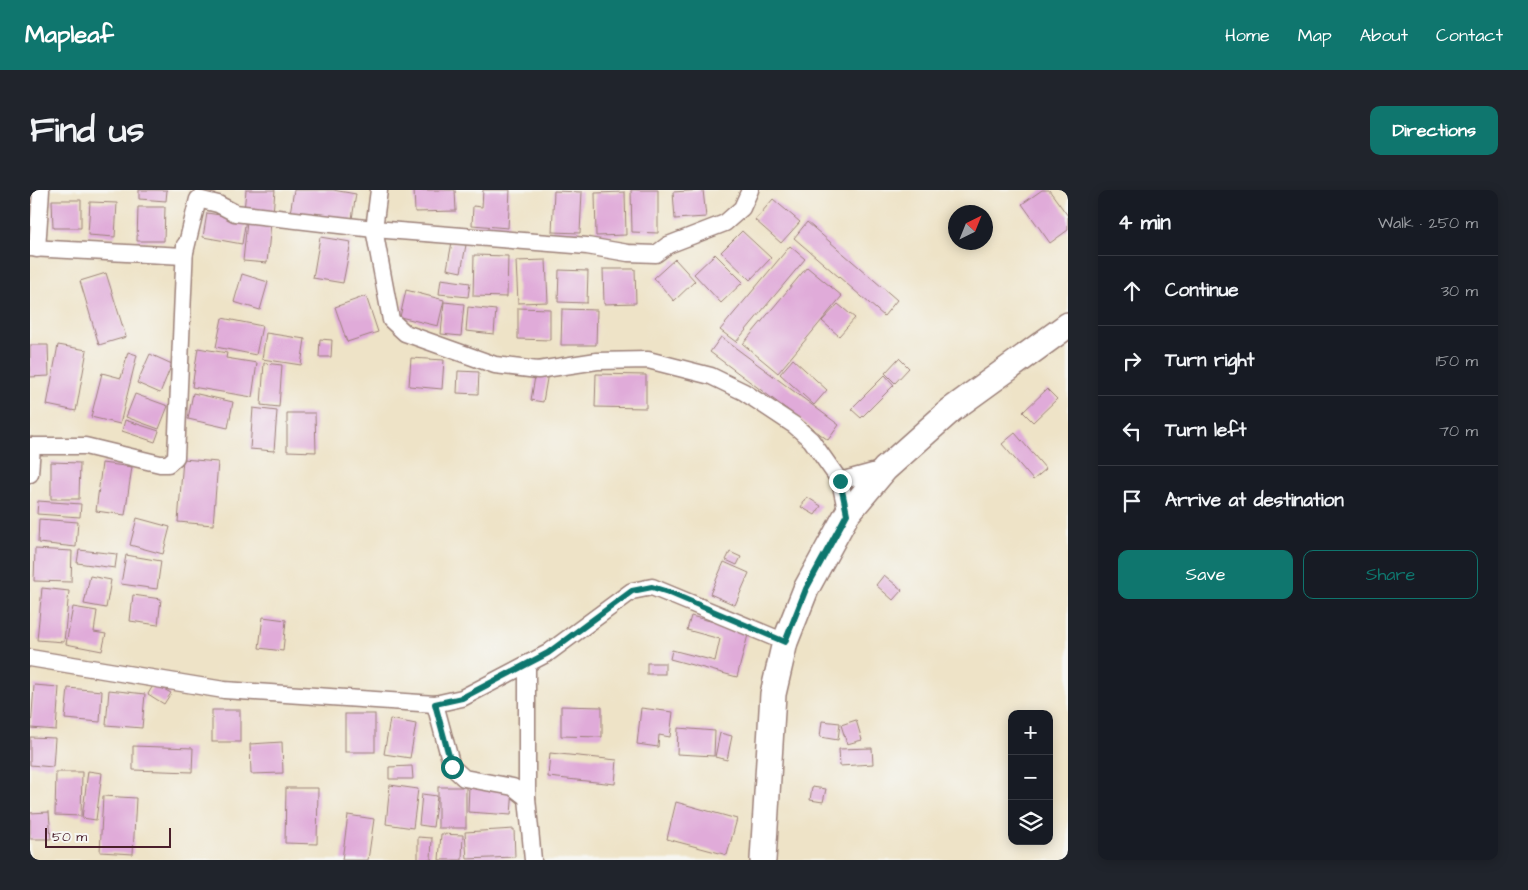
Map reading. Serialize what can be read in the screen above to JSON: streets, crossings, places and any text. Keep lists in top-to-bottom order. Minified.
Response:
{"scale_bar":"50 m","north":"top right","page":{"header":"Mapleaf","nav":["Home","Map","About","Contact"],"title":"Find us","buttons":["Directions",["Save","Share"]],"heading":["4 min","Walk · 250 m"],"list":[["Continue","30 m"],["Turn right","150 m"],["Turn left","70 m"],"Arrive at destination"],"map_buttons":["+","−"],"scale":"50 m"}}
